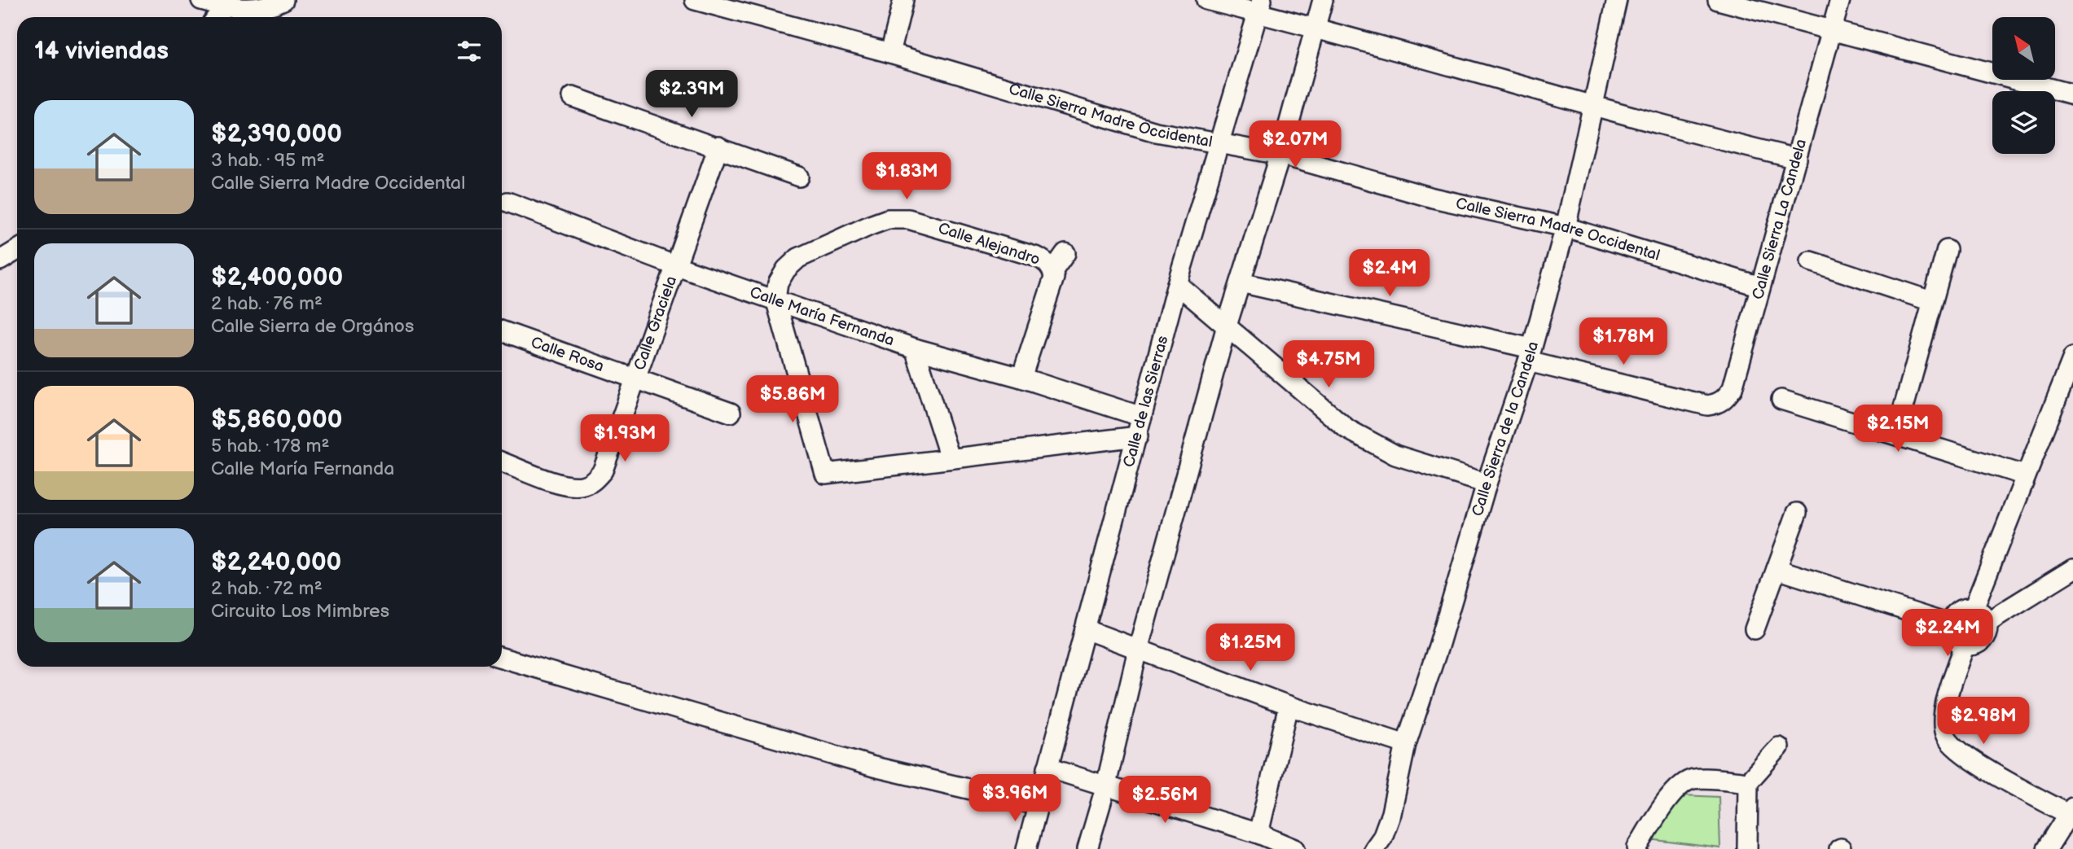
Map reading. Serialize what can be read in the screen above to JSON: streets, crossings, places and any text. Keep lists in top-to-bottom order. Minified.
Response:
{"streets":{"street":["Calle Sierra Madre Occidental","Calle Sierra La Candela","Calle Alejandro","Calle María Fernanda","Calle Graciela","Calle Rosa","Calle de las Sierras","Calle Sierra de la Candela"]},"crossings":[["Calle Sierra Madre Occidental","Calle Sierra La Candela"],["Calle Sierra Madre Occidental","Calle de las Sierras"],["Calle Sierra Madre Occidental","Calle Sierra de la Candela"],["Calle Sierra La Candela","Calle Sierra de la Candela"],["Calle Alejandro","Calle María Fernanda"],["Calle María Fernanda","Calle Graciela"],["Calle María Fernanda","Calle de las Sierras"],["Calle Graciela","Calle Rosa"]],"north":"top left","page":{"heading":"14 viviendas","price":["$2.39M","$2.07M","$1.83M","$2.4M","$1.78M","$4.75M","$5.86M","$2.15M","$1.93M","$2.24M","$1.25M","$2.98M","$3.96M","$2.56M"],"list":[{"name":"$2,390,000","note":"3 hab. · 95 m² · Calle Sierra Madre Occidental"},{"name":"$2,400,000","note":"2 hab. · 76 m² · Calle Sierra de Orgános"},{"name":"$5,860,000","note":"5 hab. · 178 m² · Calle María Fernanda"},{"name":"$2,240,000","note":"2 hab. · 72 m² · Circuito Los Mimbres"}]}}
